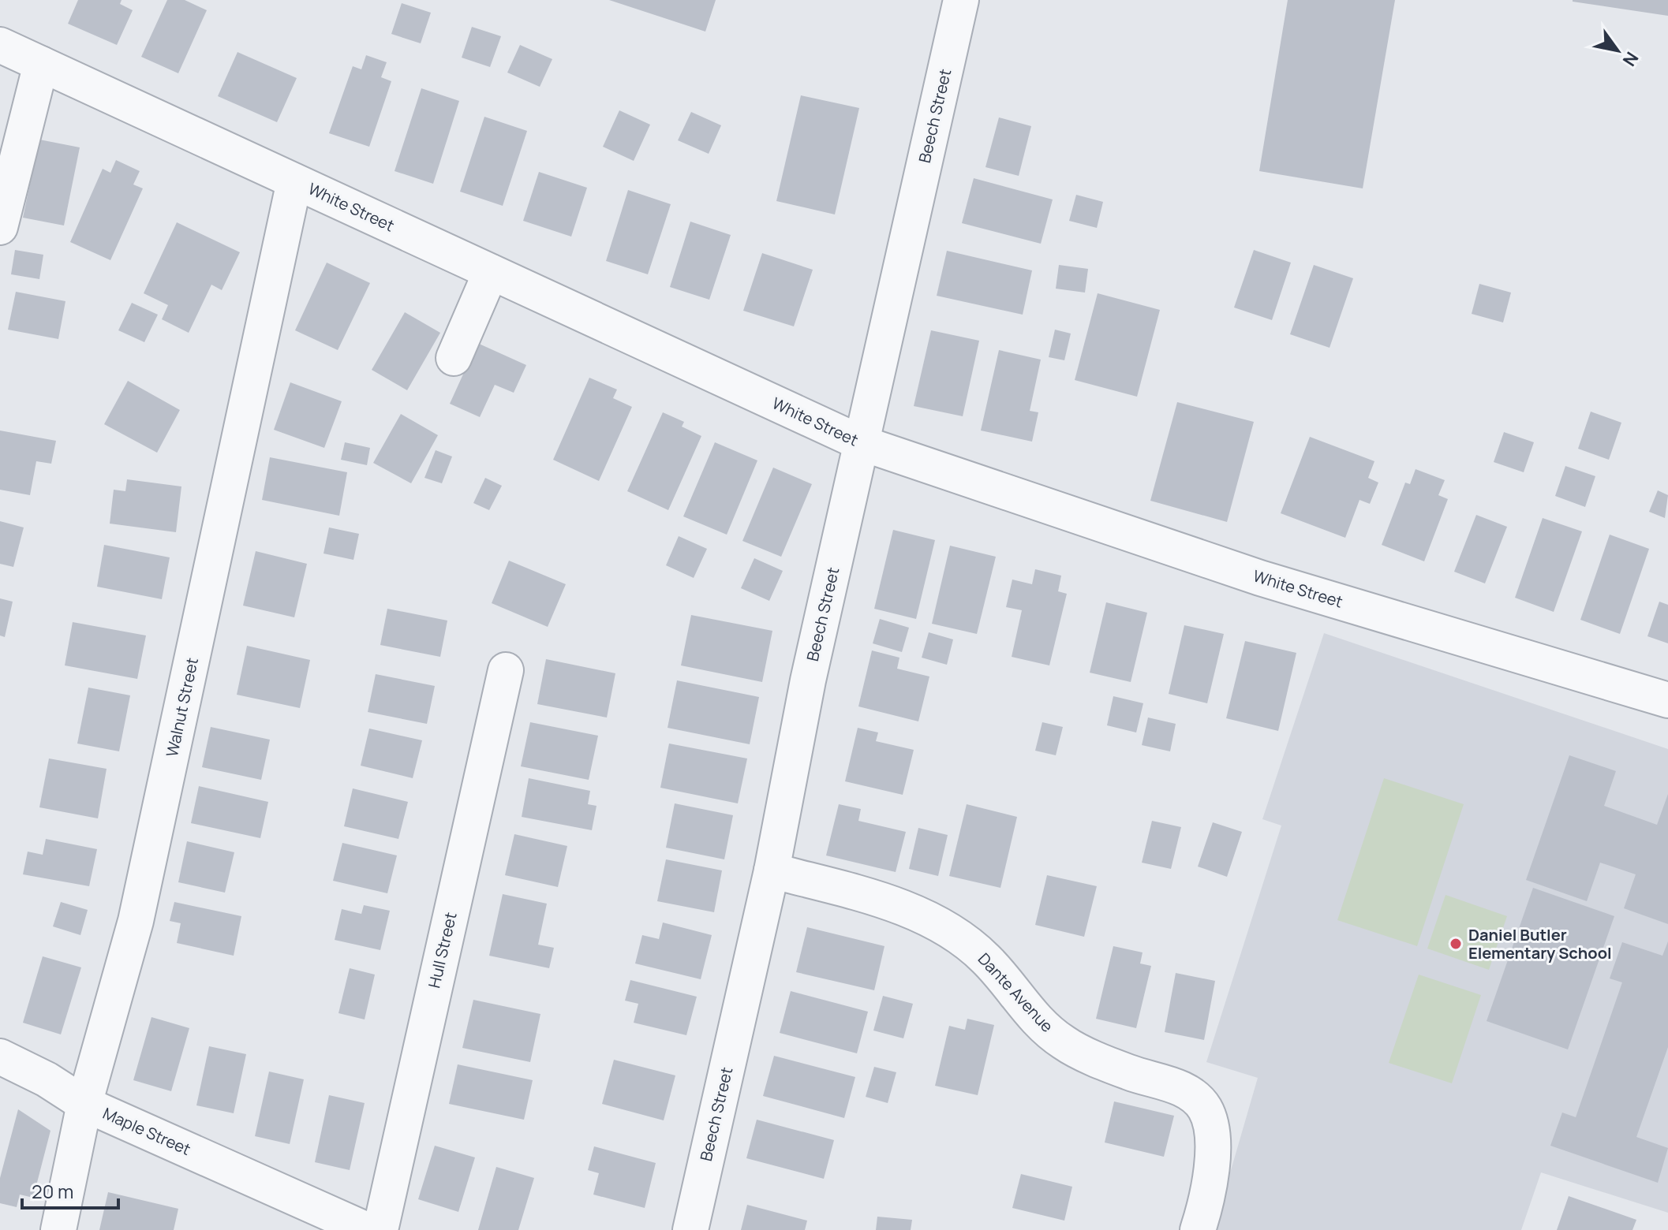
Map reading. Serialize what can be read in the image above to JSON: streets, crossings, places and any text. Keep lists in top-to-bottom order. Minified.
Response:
{"streets":{"street":["Beech Street","White Street","Walnut Street","Hull Street","Dante Avenue","Maple Street"]},"crossings":[["Beech Street","White Street"],["Beech Street","Dante Avenue"],["White Street","Walnut Street"],["Walnut Street","Maple Street"]],"places":["Daniel Butler Elementary School"],"scale_bar":"20 m","north":"bottom right"}
